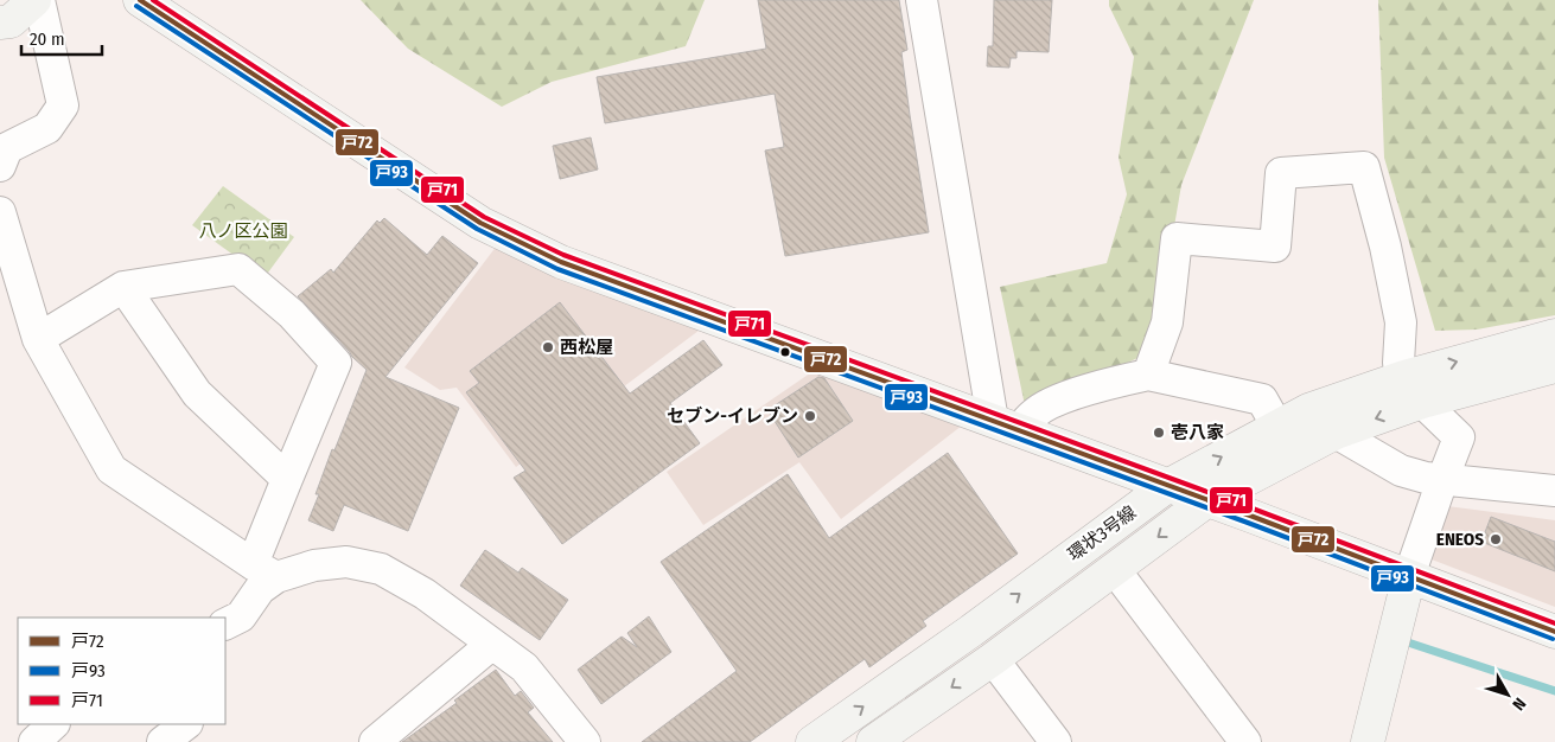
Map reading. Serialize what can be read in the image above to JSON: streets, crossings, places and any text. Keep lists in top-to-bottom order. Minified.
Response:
{"streets":{"street":["環状3号線"]},"parks":["八ノ区公園"],"places":["西松屋","セブン-イレブン","壱八家","ENEOS"],"lines":["transit line 戸72","transit line 戸71","transit line 戸93"],"legend":["戸72","戸93","戸71"],"scale_bar":"20 m","north":"bottom right"}
